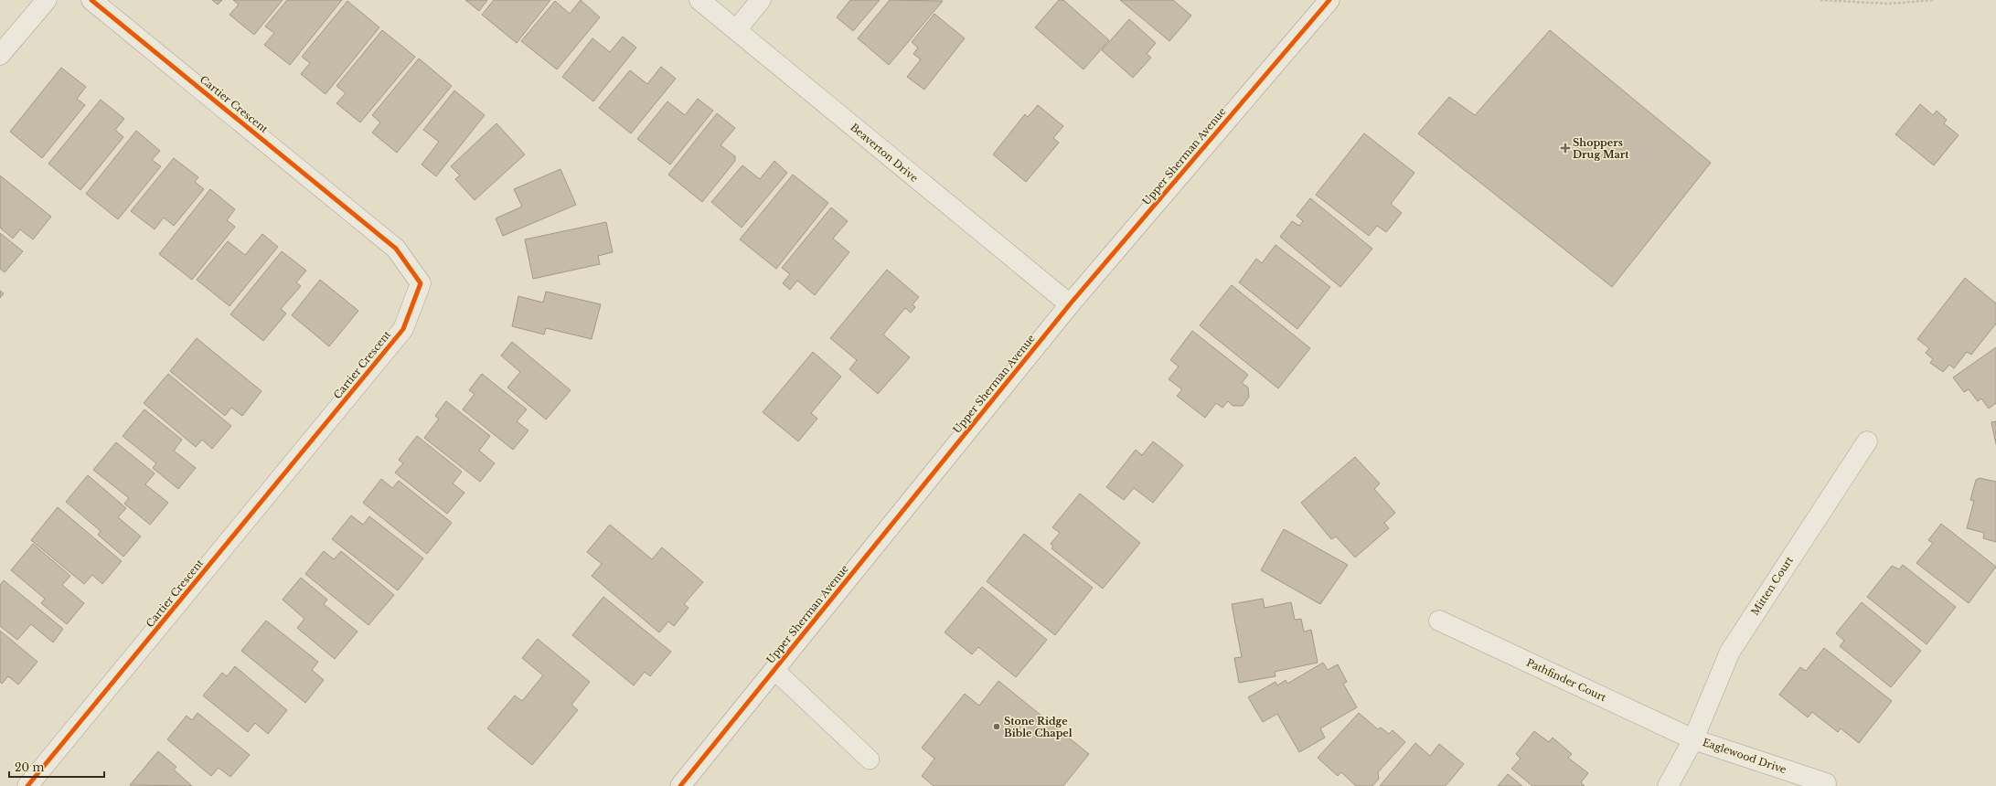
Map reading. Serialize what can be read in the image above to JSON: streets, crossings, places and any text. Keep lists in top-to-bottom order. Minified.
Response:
{"streets":{"street":["Cartier Crescent","Beaverton Drive","Upper Sherman Avenue","Mitten Court","Pathfinder Court","Eaglewood Drive"]},"crossings":[["Beaverton Drive","Upper Sherman Avenue"],["Mitten Court","Pathfinder Court"],["Mitten Court","Eaglewood Drive"],["Pathfinder Court","Eaglewood Drive"]],"places":{"health":["Shoppers Drug Mart"],"other":["Stone Ridge Bible Chapel"]},"scale_bar":"20 m"}
